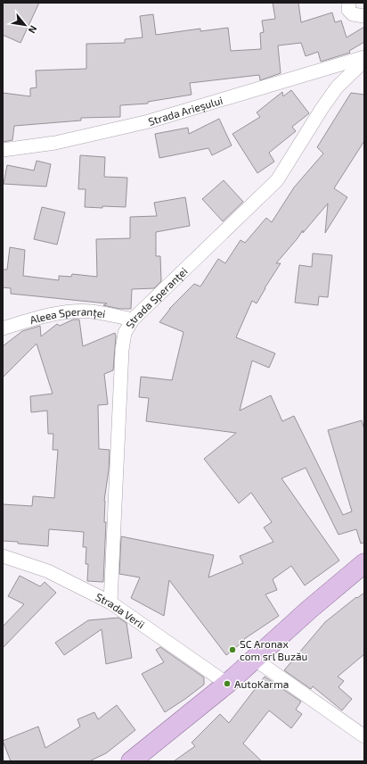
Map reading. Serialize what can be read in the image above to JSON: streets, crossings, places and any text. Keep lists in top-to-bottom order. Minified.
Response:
{"streets":{"street":["Strada Arieșului","Strada Speranței","Aleea Speranței","Strada Verii"]},"crossings":[["Strada Speranței","Aleea Speranței"],["Strada Speranței","Strada Verii"]],"places":["SC Aronax com srl Buzău","AutoKarma"],"north":"bottom right"}
